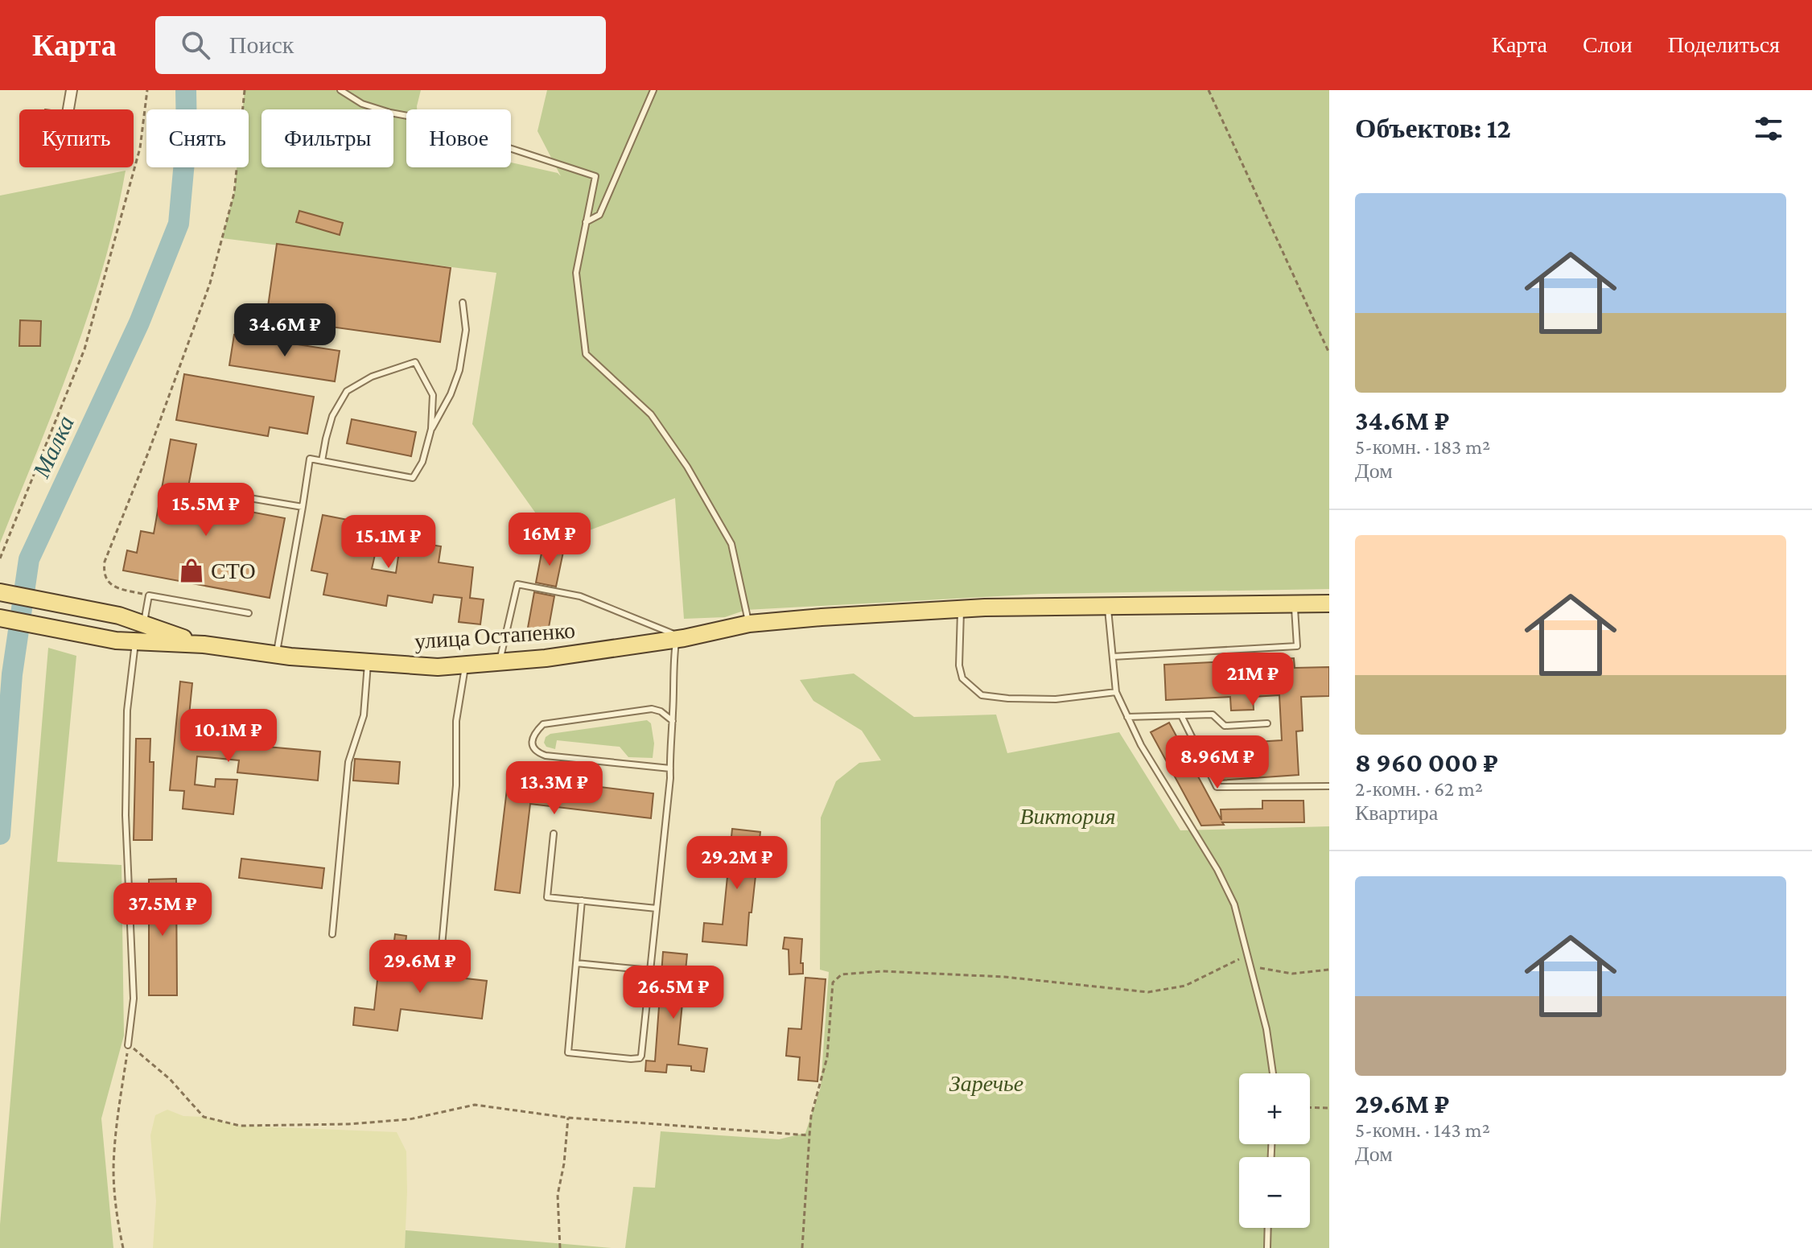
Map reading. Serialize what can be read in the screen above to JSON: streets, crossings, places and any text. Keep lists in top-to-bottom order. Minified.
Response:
{"streets":{"main road":["улица Остапенко"]},"water":["Малка"],"parks":["Виктория","Заречье"],"places":{"shop":["СТО"]},"page":{"header":"Карта","search":"Поиск","nav":["Карта","Слои","Поделиться"],"heading":"Объектов: 12","chip":["Купить","Снять","Фильтры","Новое"],"list":[{"name":"34.6M ₽","note":"5-комн. · 183 m² · Дом"},{"name":"8 960 000 ₽","note":"2-комн. · 62 m² · Квартира"},{"name":"29.6M ₽","note":"5-комн. · 143 m² · Дом"}],"price":["34.6M ₽","15.5M ₽","16M ₽","15.1M ₽","21M ₽","10.1M ₽","8.96M ₽","13.3M ₽","29.2M ₽","37.5M ₽","29.6M ₽","26.5M ₽"],"map_buttons":["+","−"]}}
